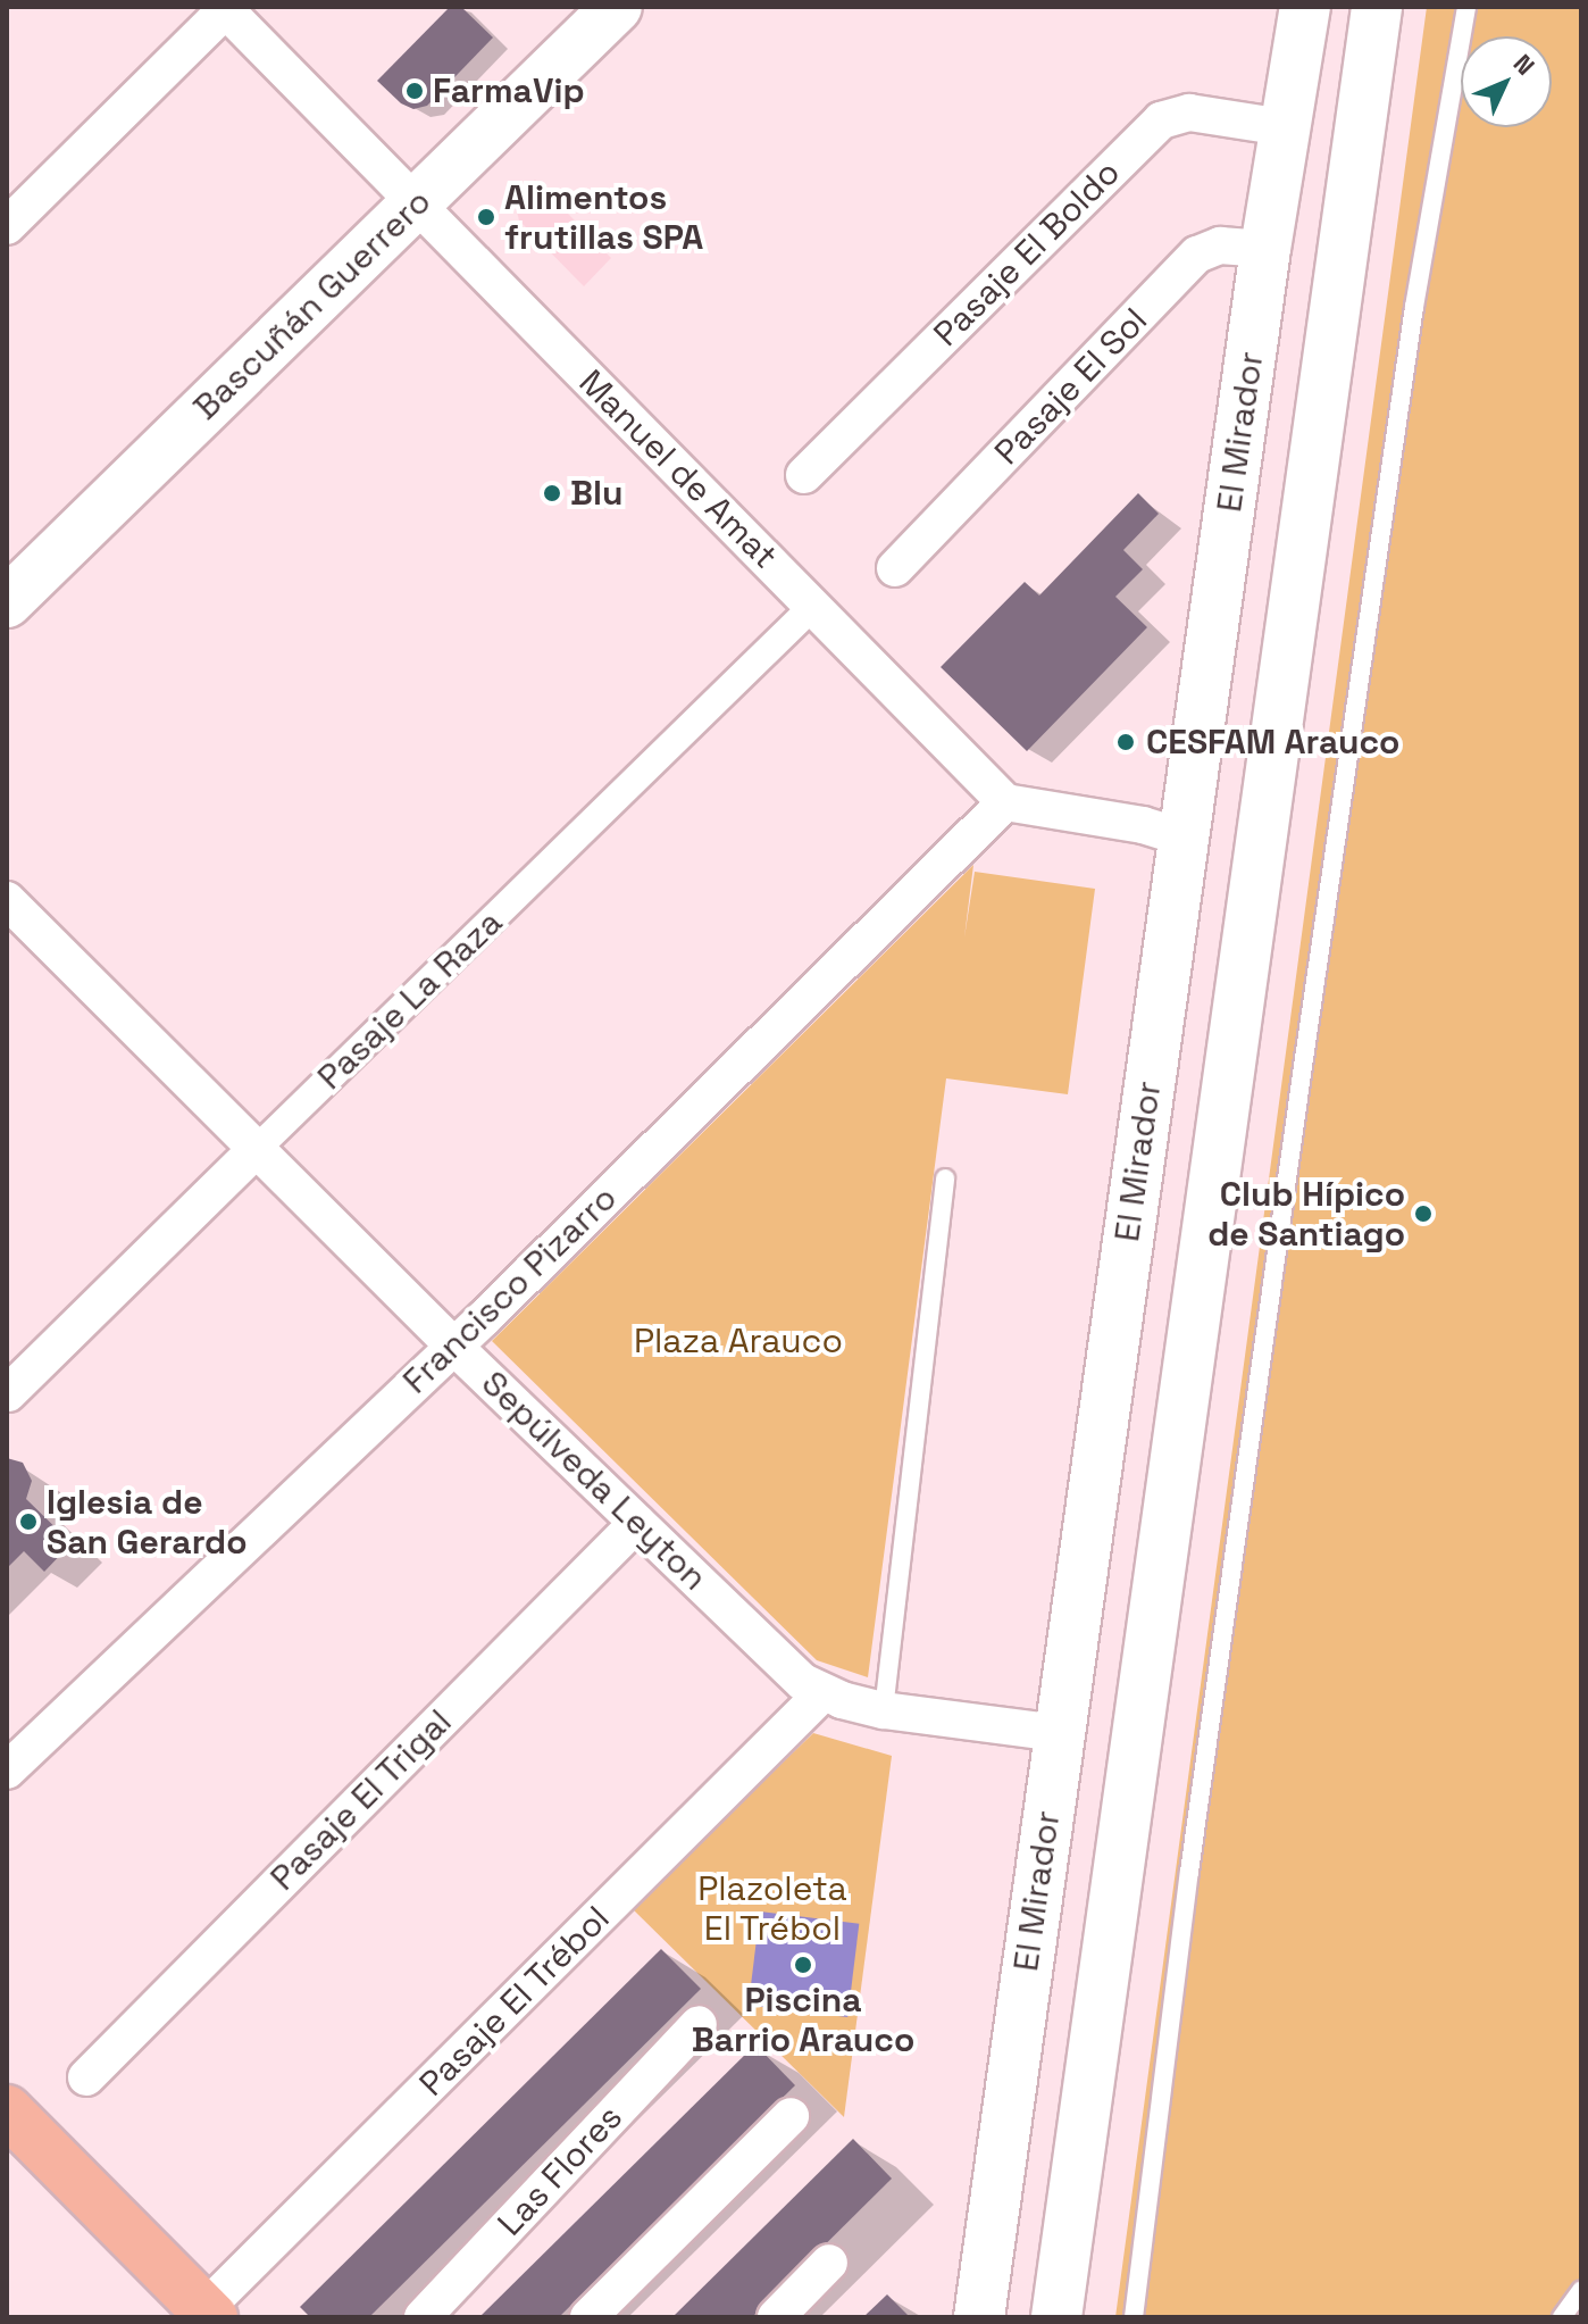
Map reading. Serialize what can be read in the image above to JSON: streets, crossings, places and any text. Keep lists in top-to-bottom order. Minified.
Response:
{"streets":{"main road":["Bascuñán Guerrero","El Mirador"],"street":["Pasaje El Boldo","Pasaje El Sol","Manuel de Amat","Pasaje La Raza","Francisco Pizarro","Sepúlveda Leyton","Pasaje El Trigal","Pasaje El Trébol","Las Flores"]},"crossings":[["Pasaje El Boldo","El Mirador"],["Bascuñán Guerrero","Manuel de Amat"],["Pasaje El Sol","El Mirador"],["El Mirador","Sepúlveda Leyton"],["Manuel de Amat","Pasaje La Raza"],["Manuel de Amat","Francisco Pizarro"],["Pasaje La Raza","Sepúlveda Leyton"],["Francisco Pizarro","Sepúlveda Leyton"],["Sepúlveda Leyton","Pasaje El Trigal"],["Sepúlveda Leyton","Pasaje El Trébol"]],"parks":["Plaza Arauco","Plazoleta El Trébol"],"places":["FarmaVip","Alimentos frutillas SPA","Blu","CESFAM Arauco","Club Hípico de Santiago","Iglesia de San Gerardo","Piscina Barrio Arauco"],"north":"top right"}
